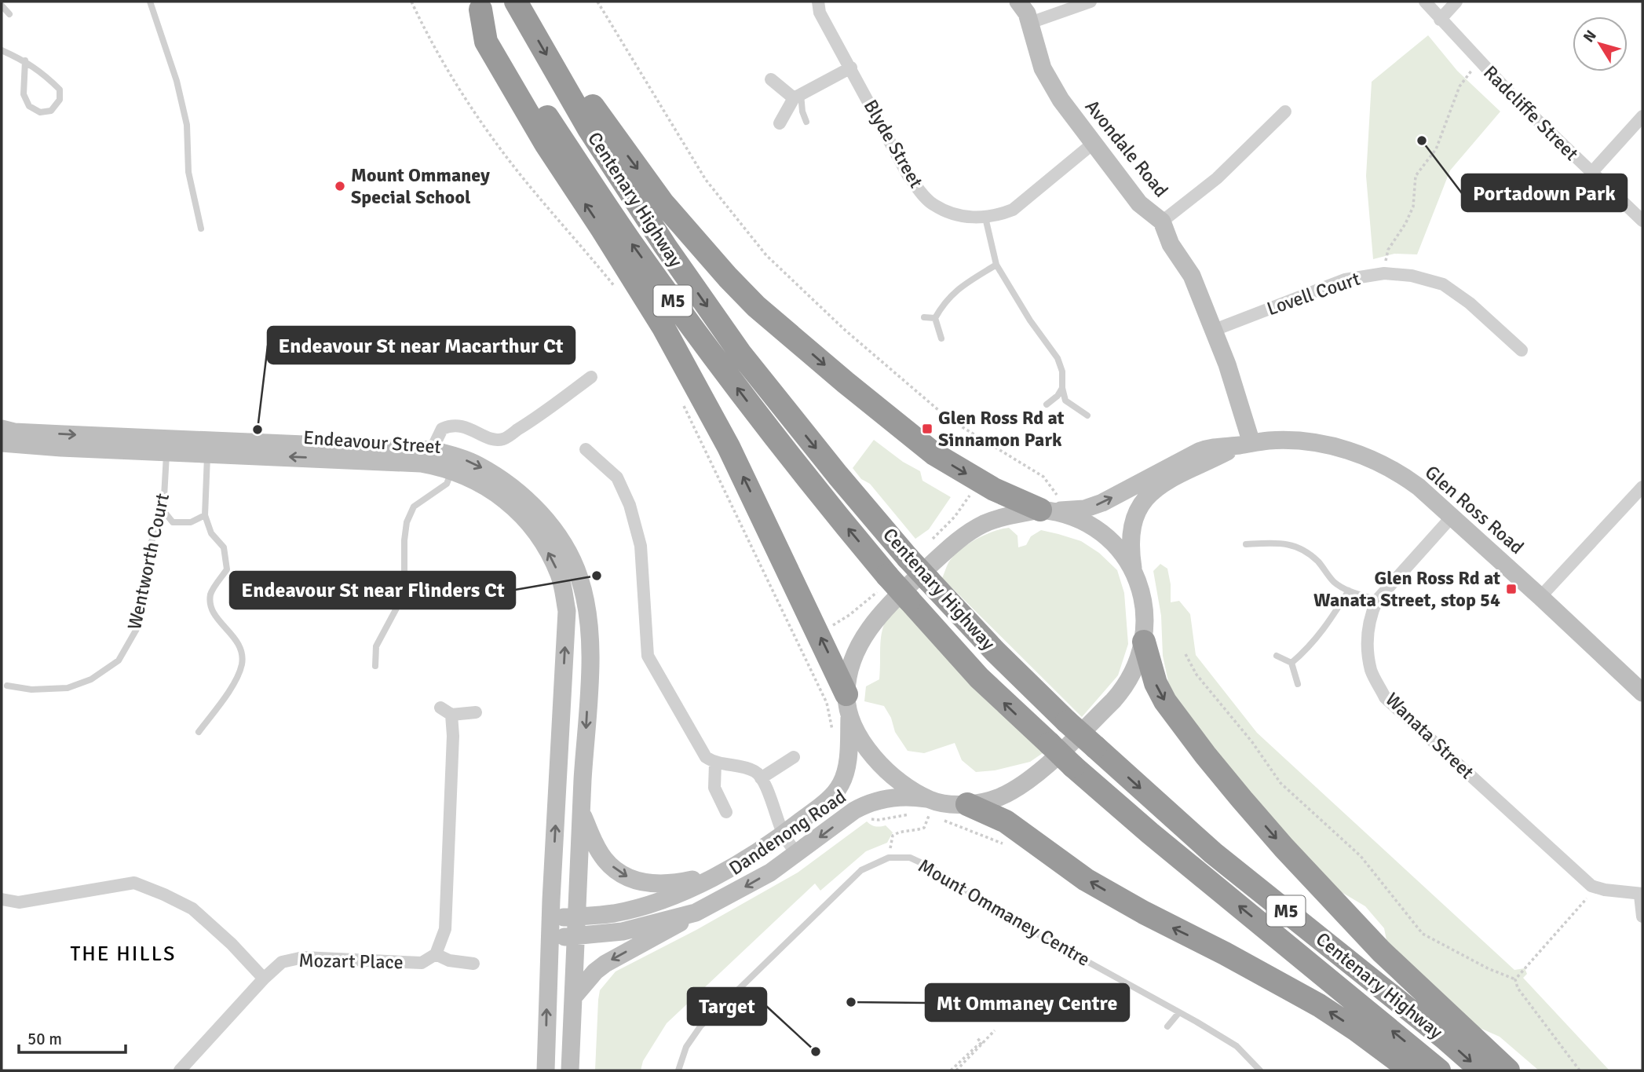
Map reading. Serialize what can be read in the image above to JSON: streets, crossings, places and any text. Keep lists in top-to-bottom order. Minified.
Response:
{"streets":{"highway":["Centenary Highway","M5"],"main road":["Avondale Road","Endeavour Street","Glen Ross Road","Dandenong Road"],"street":["Radcliffe Street","Blyde Street","Lovell Court","Wanata Street","Mozart Place"],"lane":["Wentworth Court","Mount Ommaney Centre"]},"crossings":[["Blyde Street","Avondale Road"],["Avondale Road","Lovell Court"],["Avondale Road","Glen Ross Road"],["Endeavour Street","Wentworth Court"],["Endeavour Street","Dandenong Road"],["Glen Ross Road","Wanata Street"],["Glen Ross Road","Dandenong Road"]],"districts":["THE HILLS"],"places":{"other":["Portadown Park","Mount Ommaney Special School","Endeavour St near Macarthur Ct","Endeavour St near Flinders Ct","Mt Ommaney Centre","Target"],"transit":["Glen Ross Rd at Sinnamon Park","Glen Ross Rd at Wanata Street, stop 54"]},"scale_bar":"50 m","north":"top left"}
